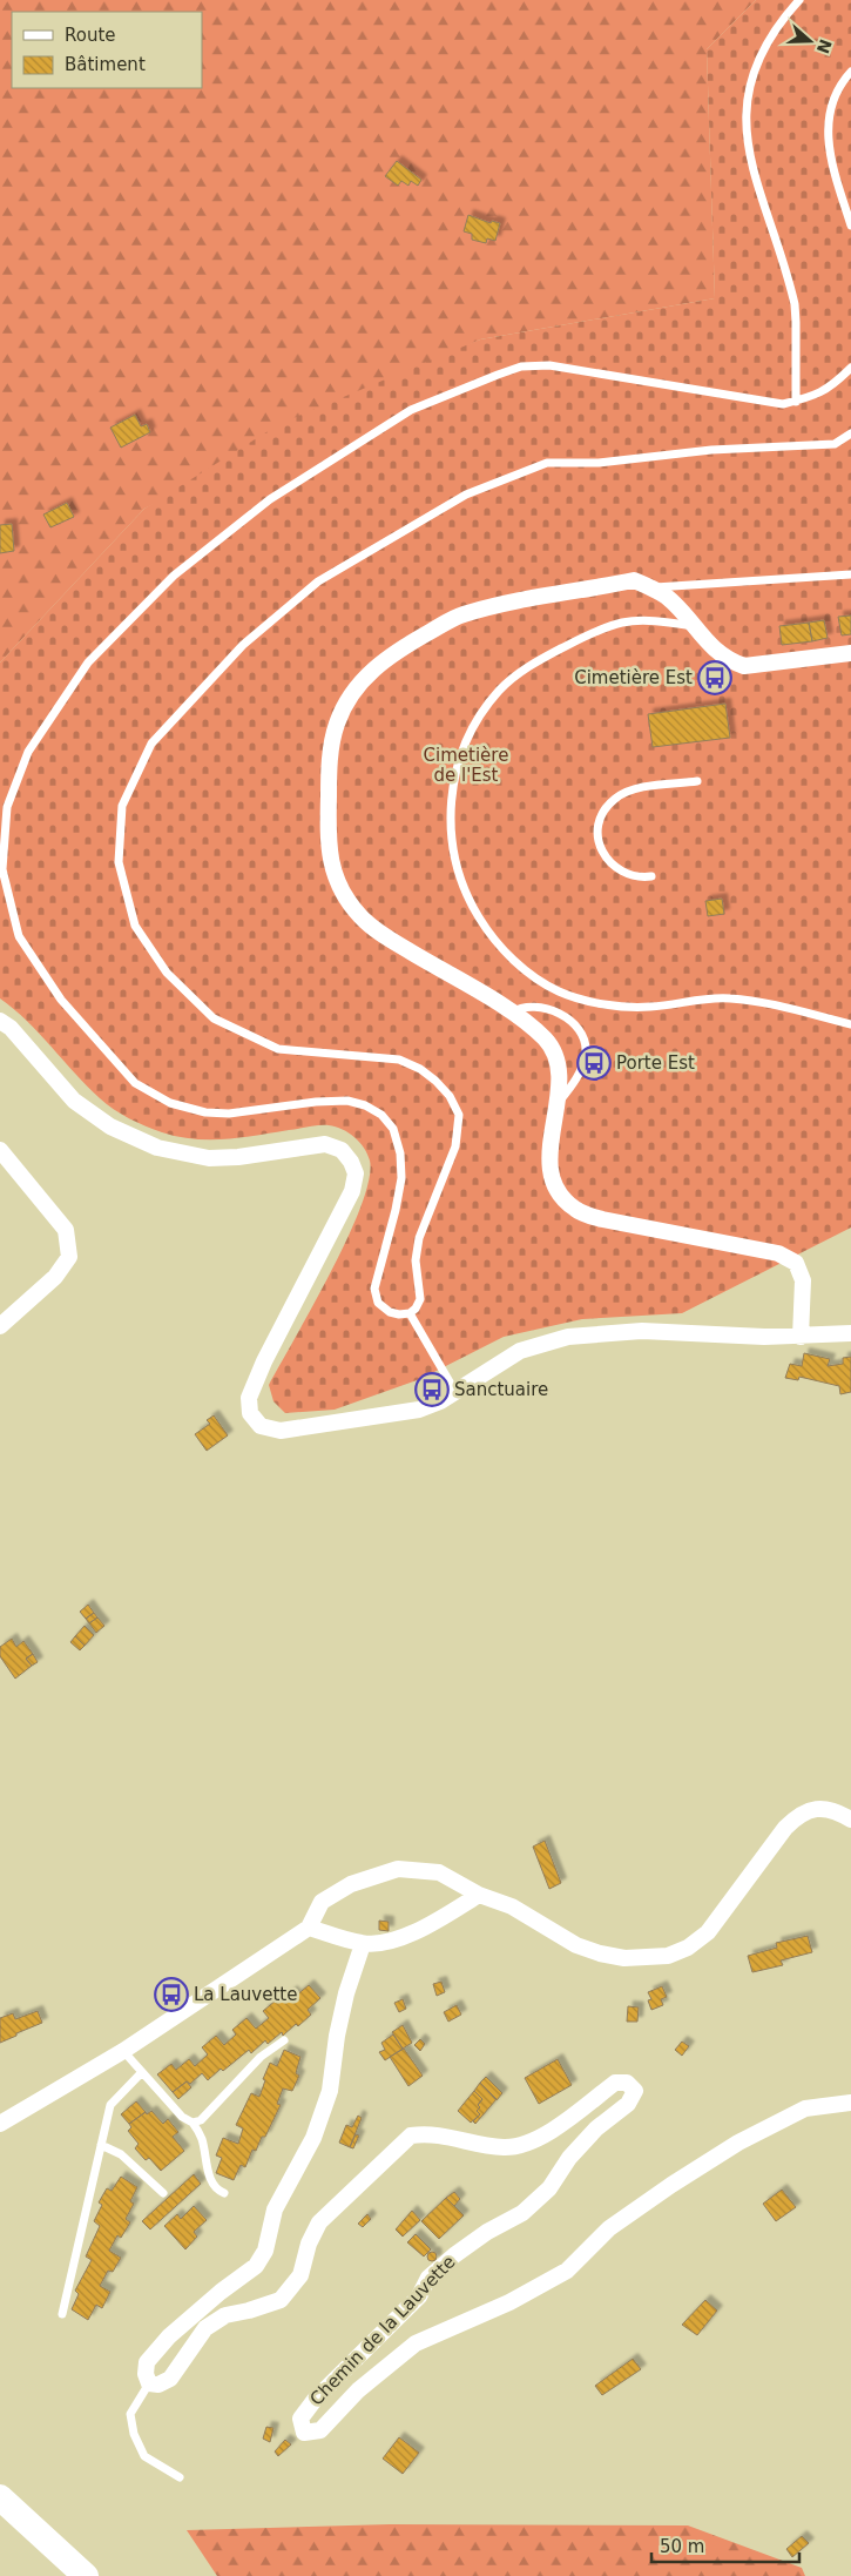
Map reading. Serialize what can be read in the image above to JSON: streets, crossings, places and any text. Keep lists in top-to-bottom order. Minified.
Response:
{"streets":{"street":["Chemin de la Lauvette"]},"parks":["Cimetière de l'Est"],"places":{"bus stop":["Cimetière Est","Porte Est","Sanctuaire","La Lauvette"]},"legend":["Route","Bâtiment"],"scale_bar":"50 m","north":"right"}
